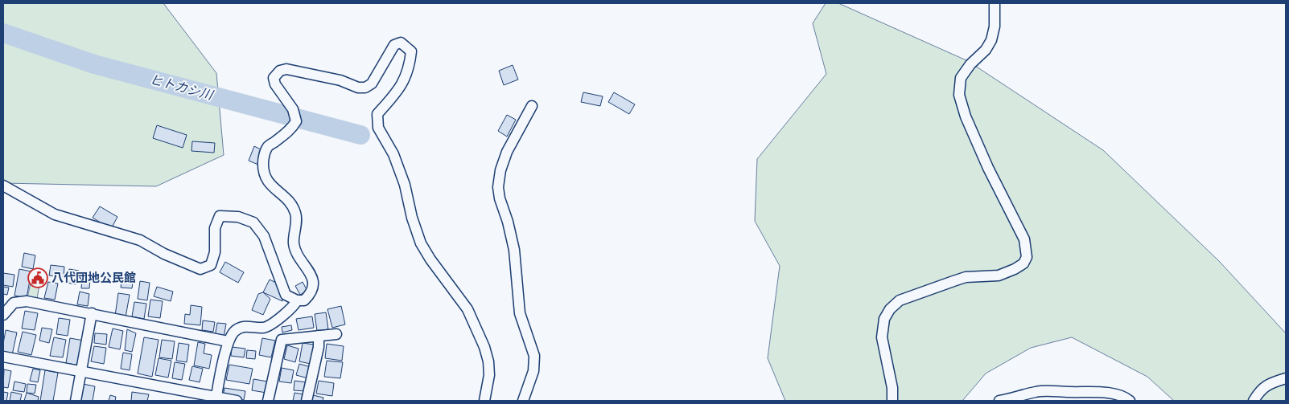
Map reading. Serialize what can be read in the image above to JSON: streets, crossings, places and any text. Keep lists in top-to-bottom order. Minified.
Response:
{"water":["ヒトカシ川"],"places":{"public building":["八代団地公民館"]}}
